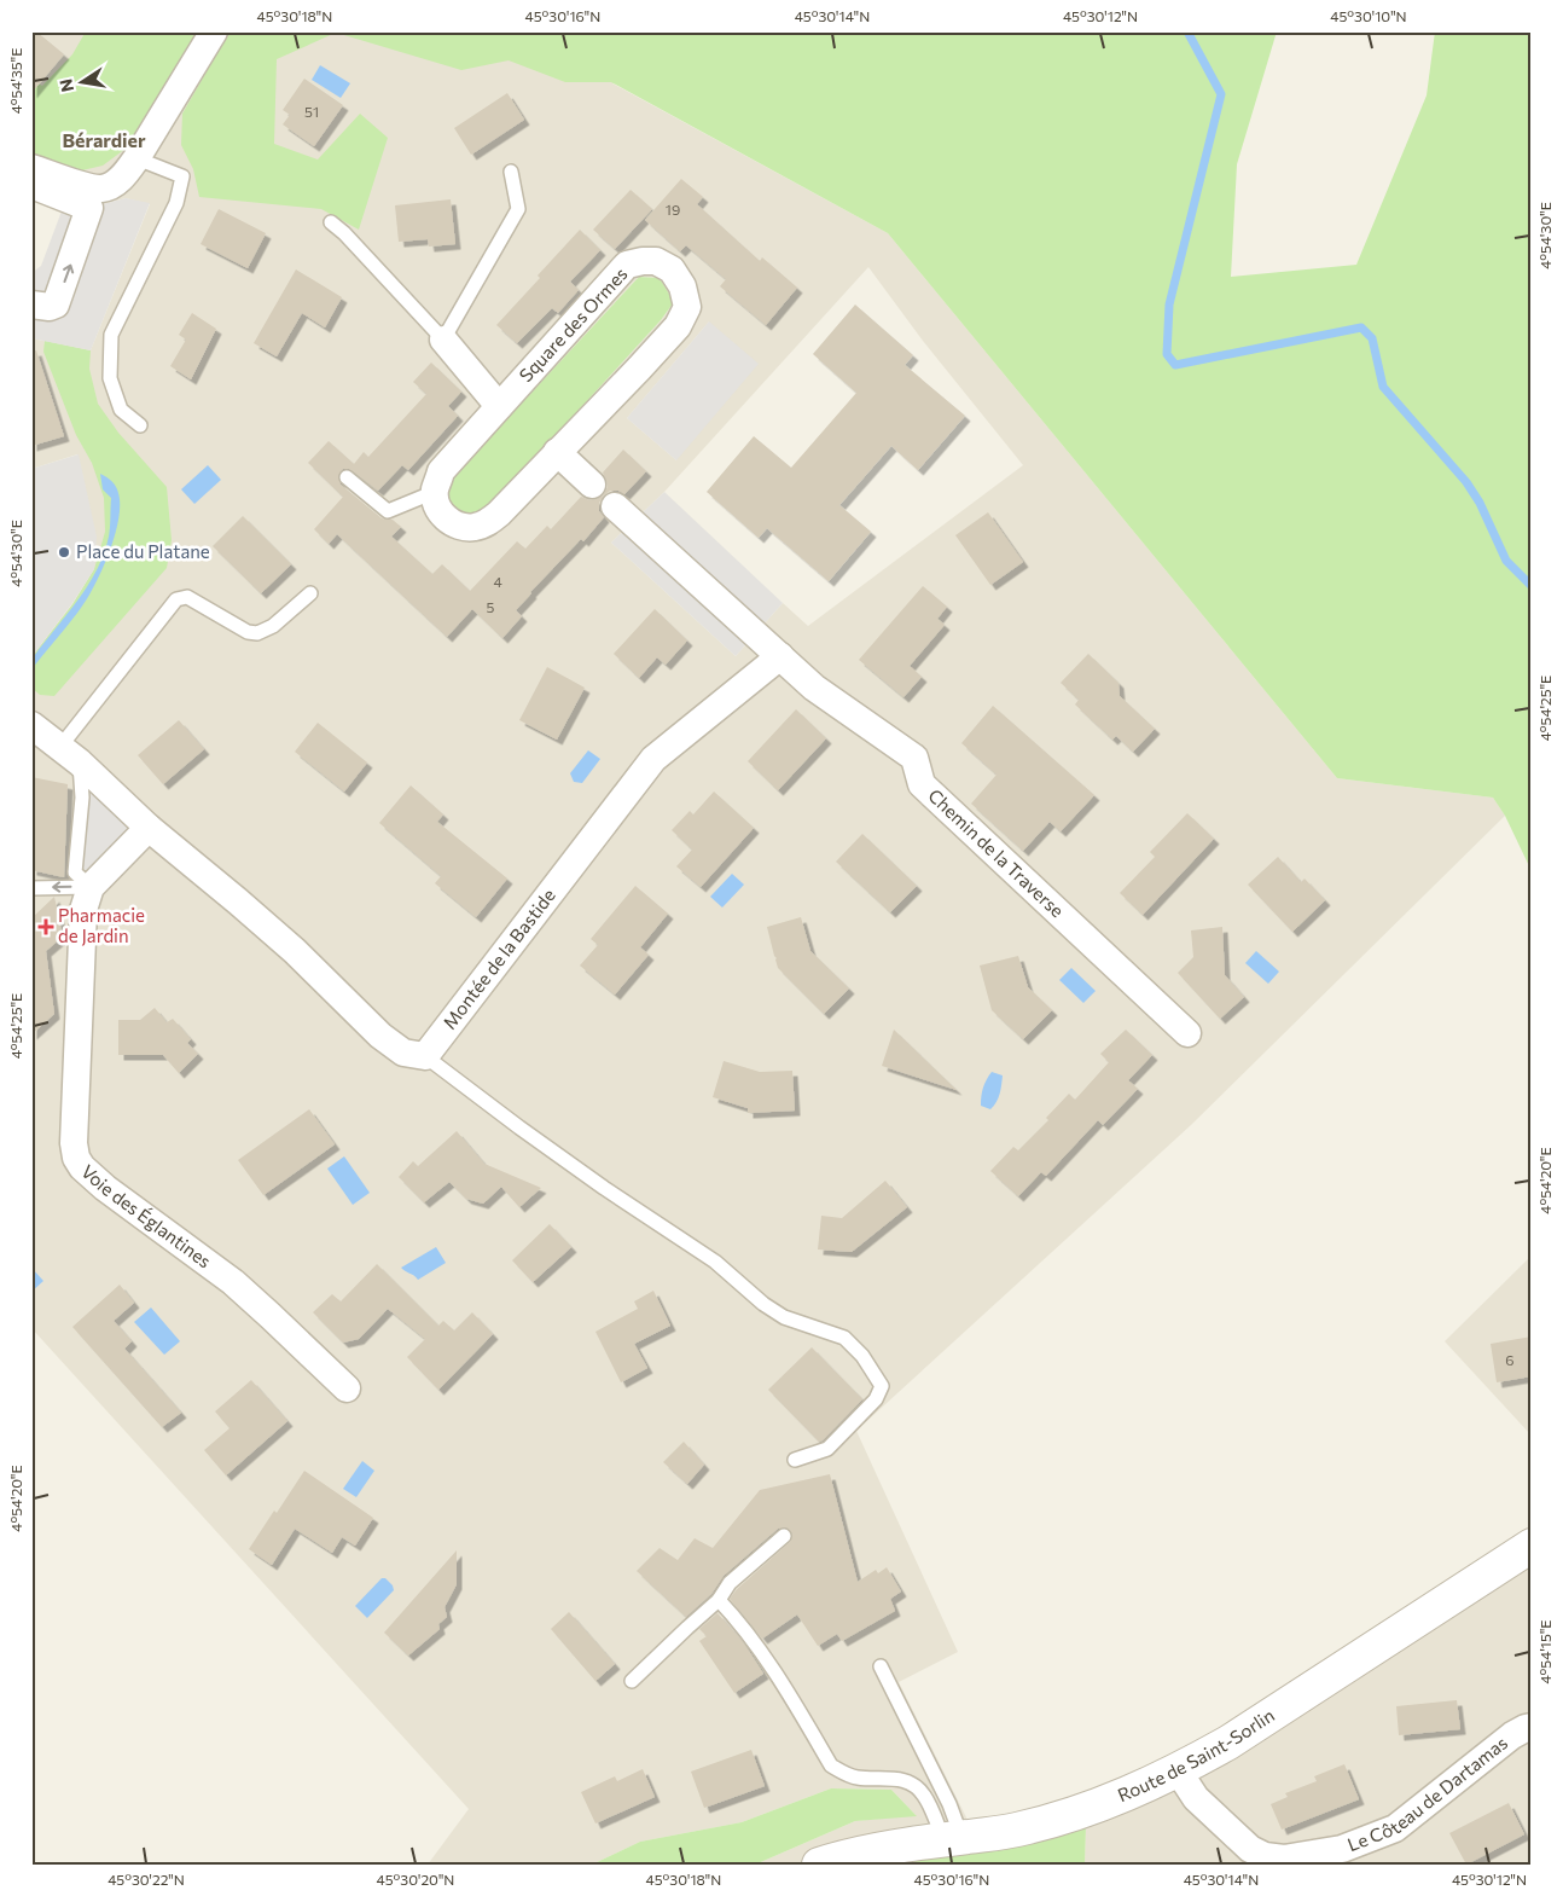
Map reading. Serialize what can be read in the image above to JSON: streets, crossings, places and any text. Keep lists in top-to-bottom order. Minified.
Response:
{"streets":{"street":["Square des Ormes","Chemin de la Traverse","Montée de la Bastide","Voie des Églantines","Route de Saint-Sorlin","Le Côteau de Dartamas"]},"crossings":[["Chemin de la Traverse","Montée de la Bastide"],["Route de Saint-Sorlin","Le Côteau de Dartamas"]],"districts":["Bérardier"],"places":{"other":["Place du Platane"],"health":["Pharmacie de Jardin"]},"house_numbers":["51","19","4","5","6"],"north":"left","coordinates":["45°30'18\"N","45°30'16\"N","45°30'14\"N","45°30'12\"N","45°30'10\"N","4°54'35\"E","4°54'30\"E","4°54'25\"E","4°54'20\"E","4°54'15\"E","45°30'22\"N","45°30'20\"N"]}
